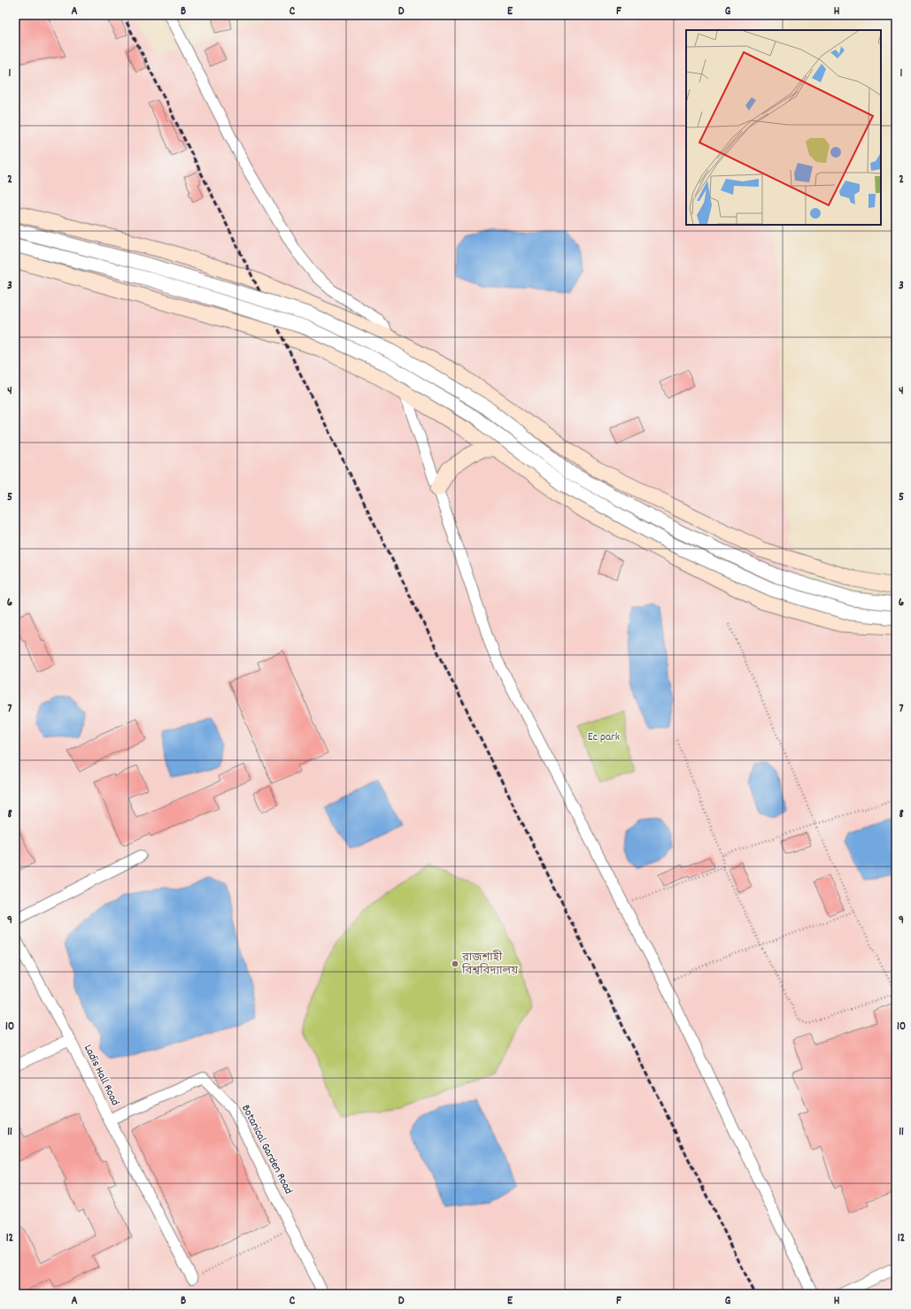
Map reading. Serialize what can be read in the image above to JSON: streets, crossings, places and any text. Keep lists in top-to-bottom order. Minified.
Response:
{"streets":{"street":["Ladis Hall Road","Botanical Garden Road"]},"crossings":[["Ladis Hall Road","Botanical Garden Road"]],"parks":["Ec park"],"places":["রাজশাহী বিশ্ববিদ্যালয়"],"grid":{"columns":["A","B","C","D","E","F","G","H"],"rows":["1","2","3","4","5","6","7","8","9","10","11","12"]}}
